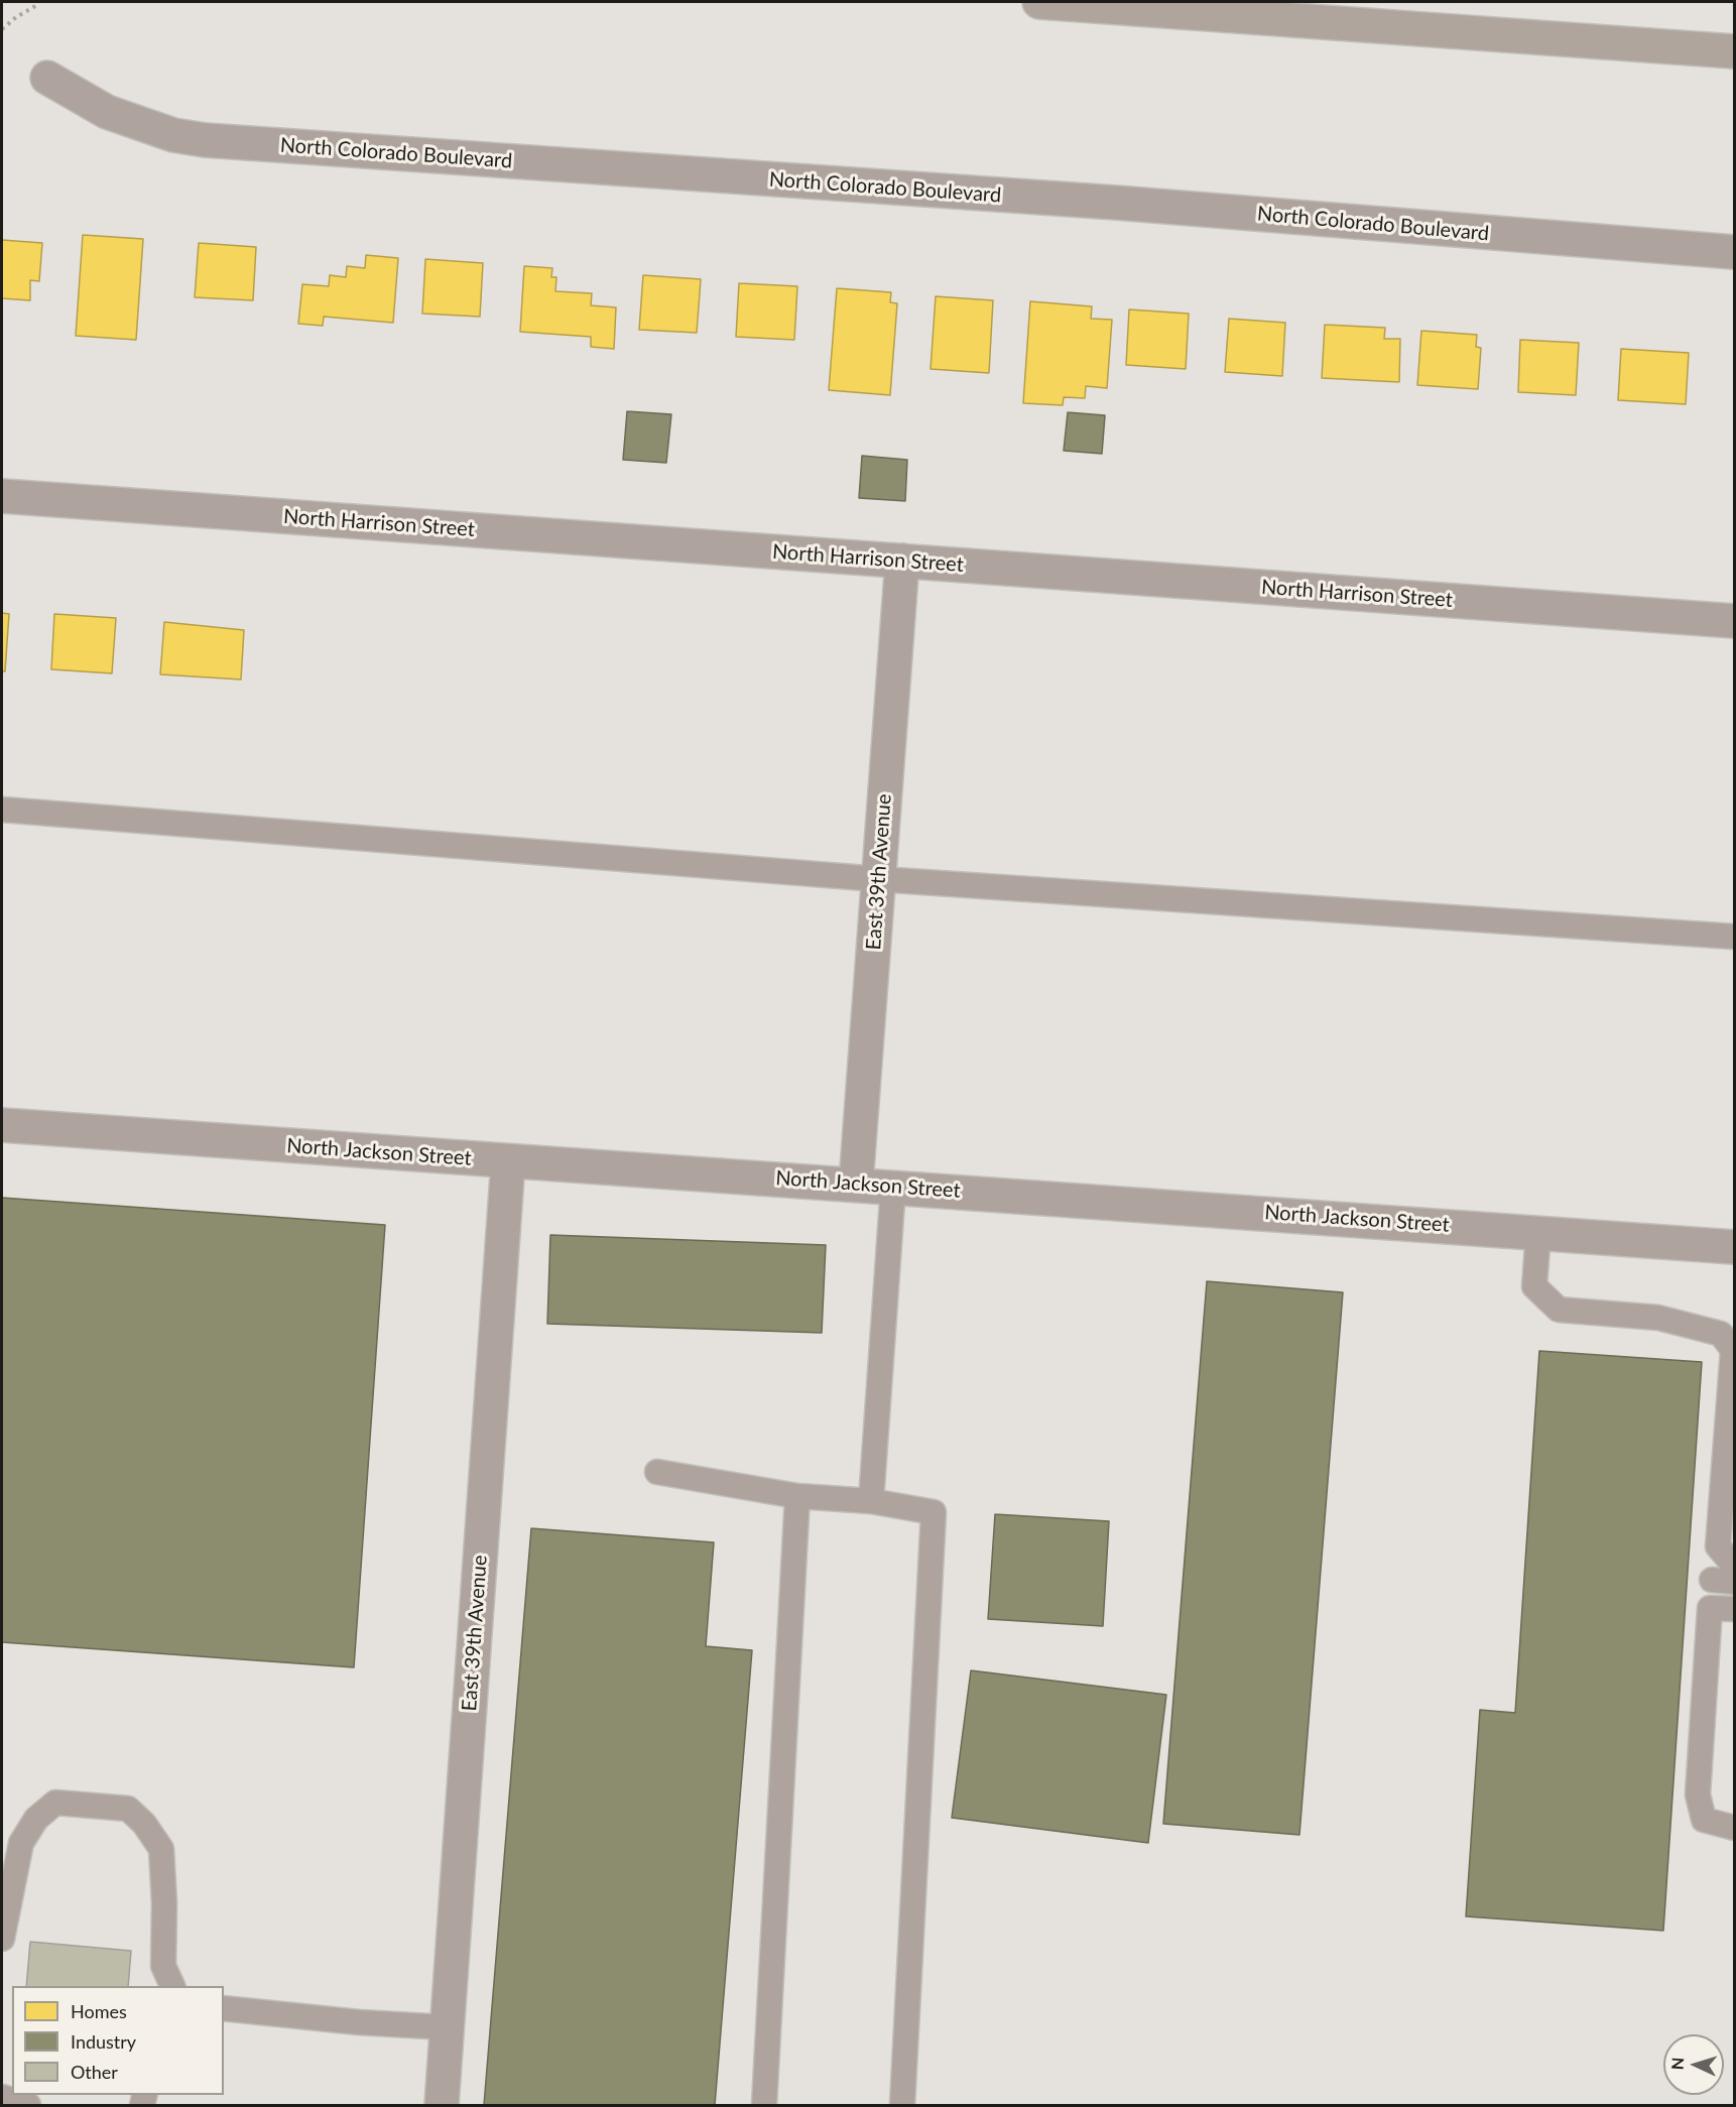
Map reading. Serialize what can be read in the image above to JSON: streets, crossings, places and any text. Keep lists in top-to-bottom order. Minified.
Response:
{"streets":{"street":["North Colorado Boulevard","North Harrison Street","East 39th Avenue","North Jackson Street"]},"crossings":[["North Harrison Street","East 39th Avenue"],["East 39th Avenue","North Jackson Street"]],"legend":["Homes","Industry","Other"],"north":"left"}
